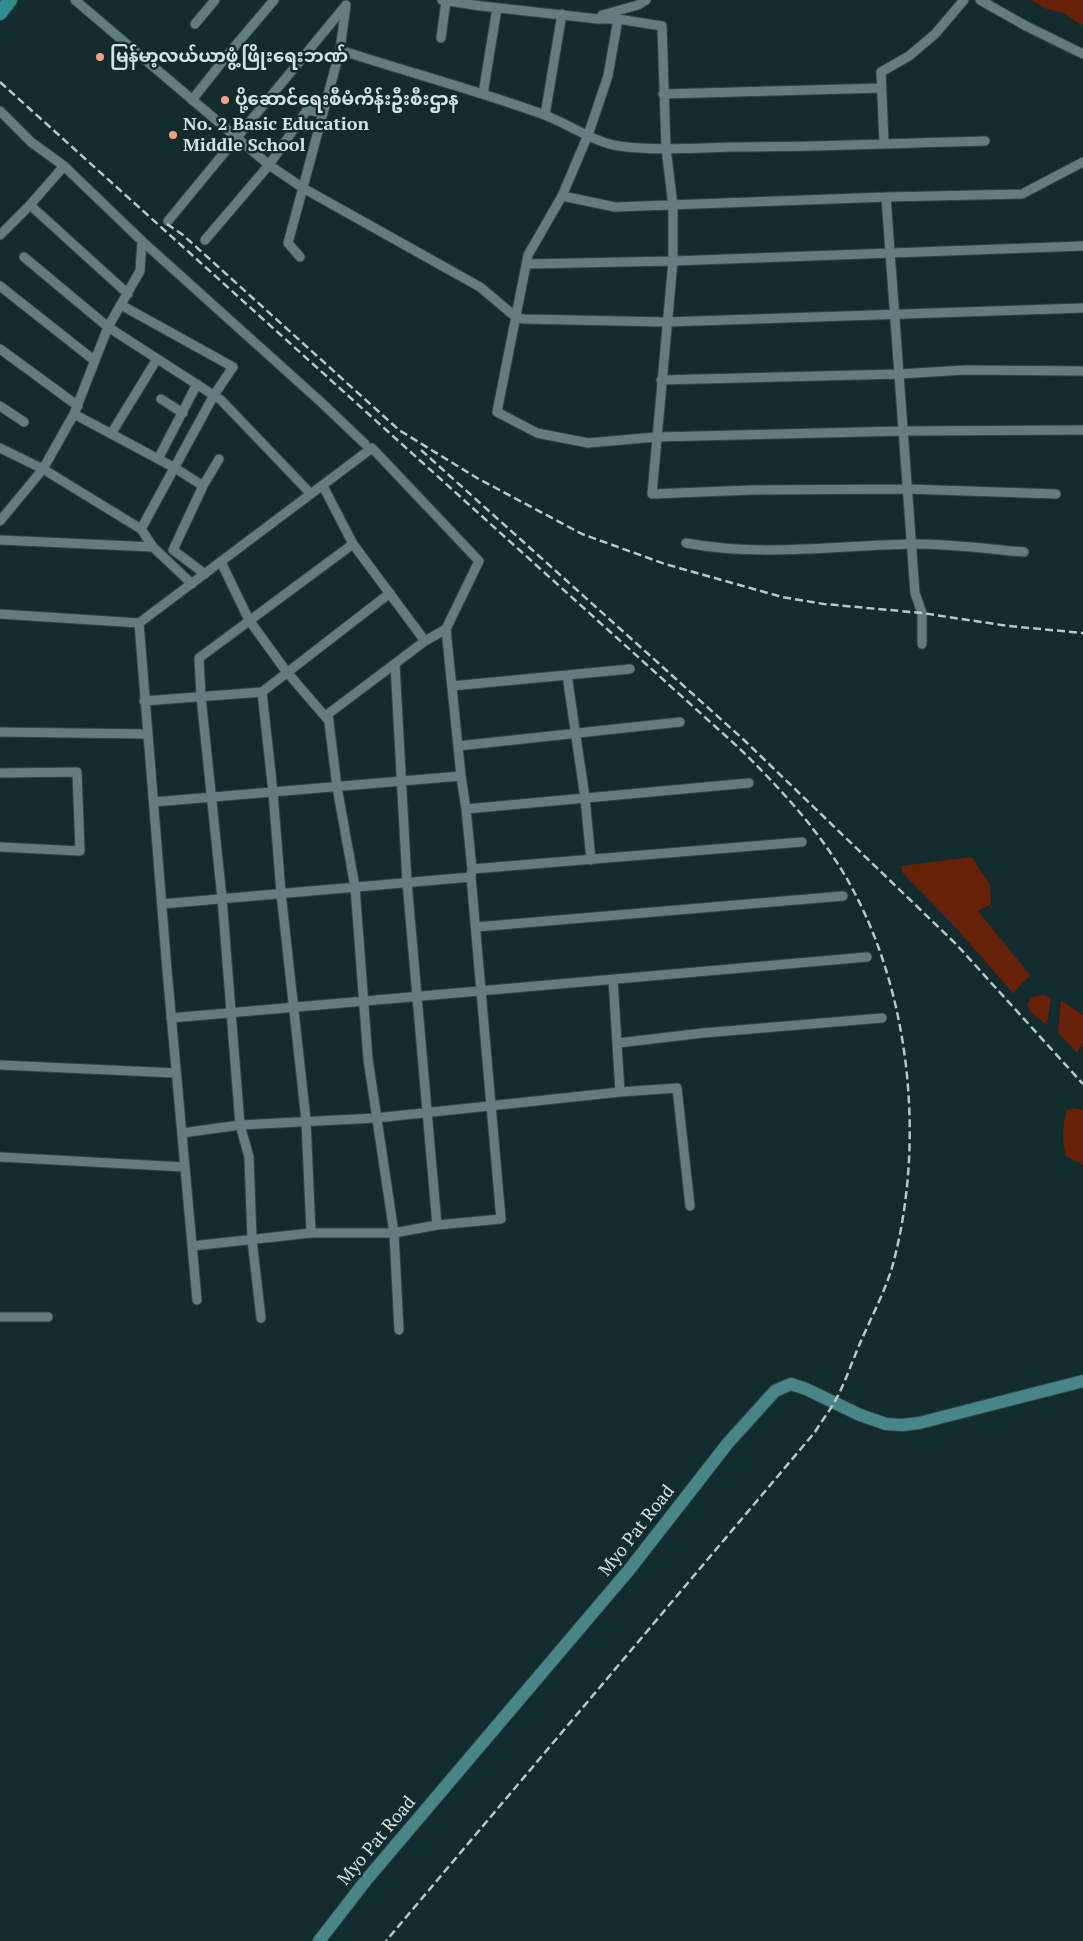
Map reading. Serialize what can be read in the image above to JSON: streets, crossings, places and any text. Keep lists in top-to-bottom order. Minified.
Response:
{"streets":{"main road":["Myo Pat Road"]},"places":["မြန်မာ့လယ်ယာဖွံ့ဖြိုးရေးဘဏ်","ပို့ဆောင်ရေးစီမံကိန်းဦးစီးဌာန","No. 2 Basic Education Middle School"]}
